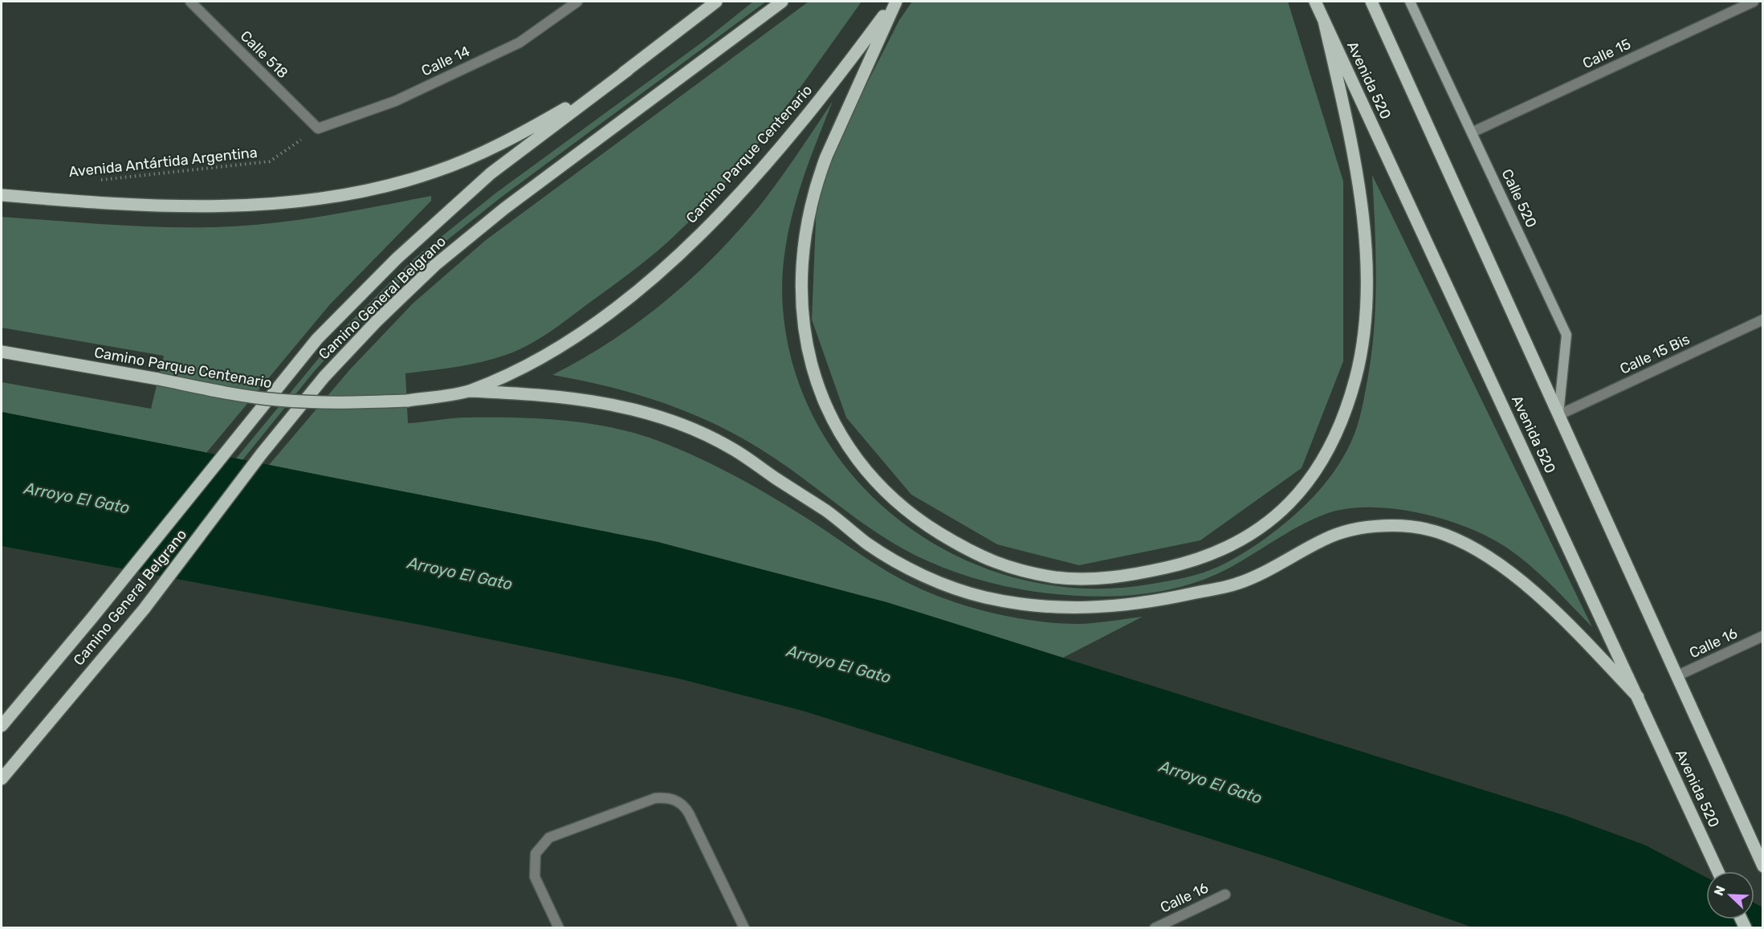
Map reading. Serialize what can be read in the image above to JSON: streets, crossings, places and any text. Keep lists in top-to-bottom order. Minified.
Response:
{"streets":{"main road":["Avenida 520","Camino Parque Centenario","Camino General Belgrano"],"street":["Calle 15","Calle 518","Calle 14","Calle 520","Calle 15 Bis","Calle 16"],"path":["Avenida Antártida Argentina"]},"crossings":[["Calle 15","Calle 520"],["Calle 518","Calle 14"],["Calle 518","Avenida Antártida Argentina"],["Calle 14","Avenida Antártida Argentina"],["Avenida 520","Calle 520"],["Avenida 520","Calle 15 Bis"],["Avenida 520","Calle 16"],["Calle 520","Calle 15 Bis"]],"water":["Arroyo El Gato"],"north":"top left"}
